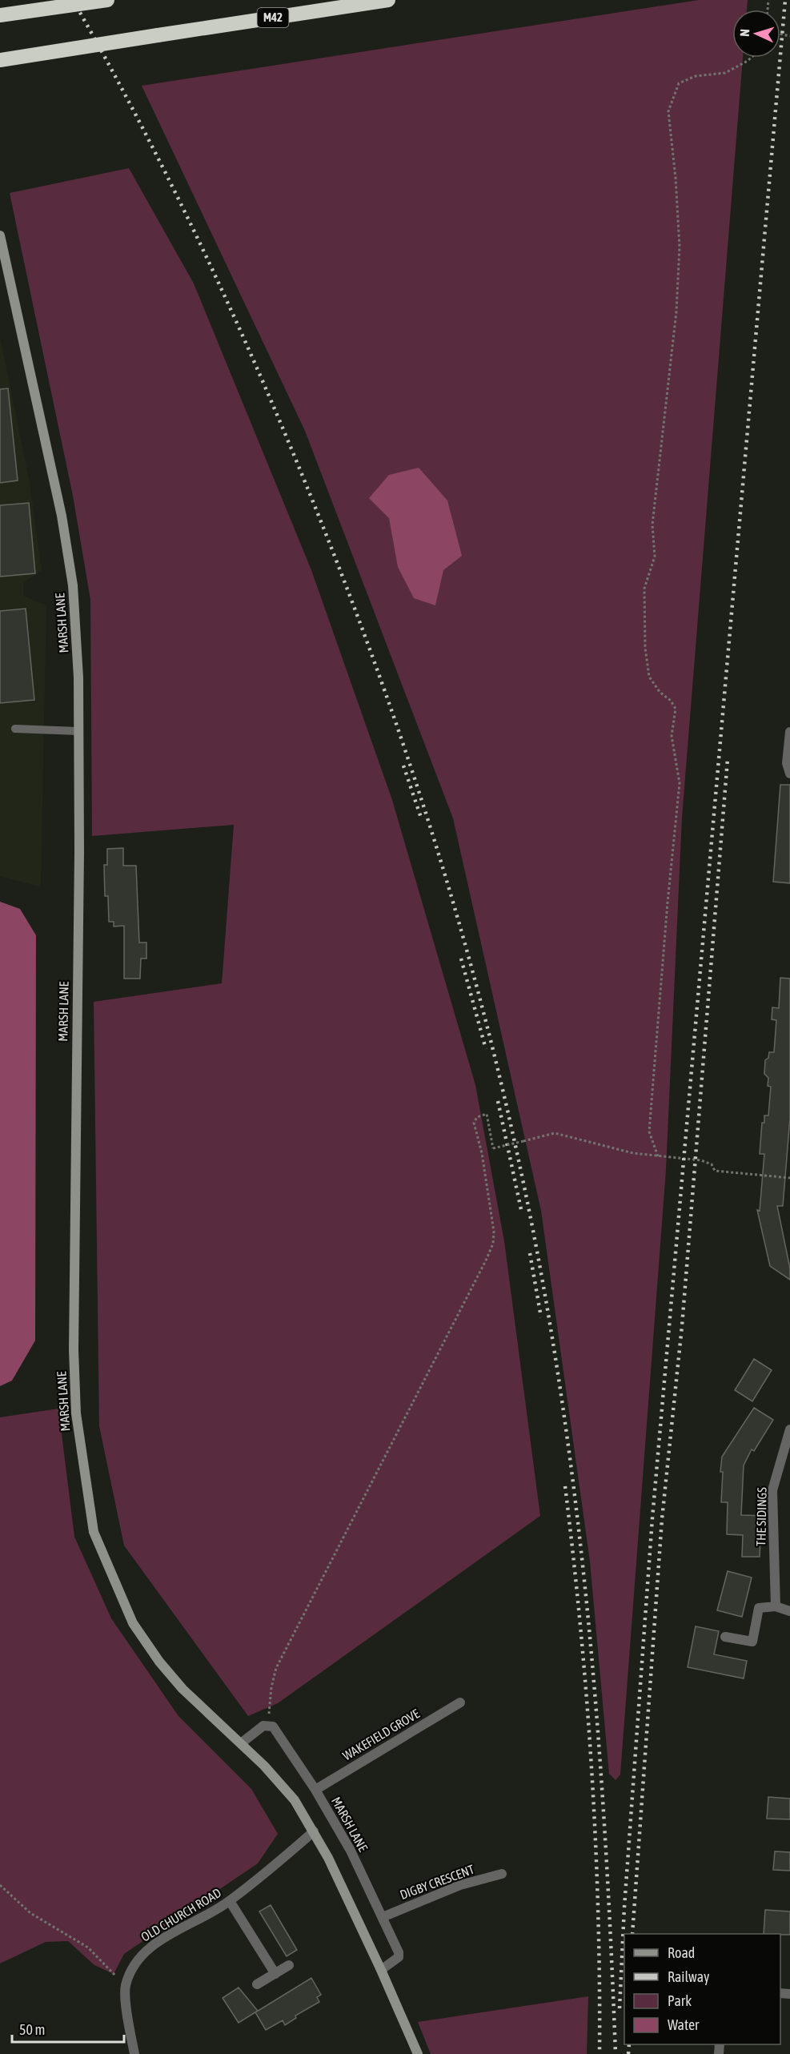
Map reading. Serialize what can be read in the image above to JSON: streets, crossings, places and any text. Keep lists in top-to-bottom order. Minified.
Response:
{"streets":{"highway":["M42"],"main road":["MARSH LANE"],"street":["THE SIDINGS","WAKEFIELD GROVE","DIGBY CRESCENT","OLD CHURCH ROAD"]},"crossings":[["MARSH LANE","WAKEFIELD GROVE"],["MARSH LANE","DIGBY CRESCENT"],["MARSH LANE","OLD CHURCH ROAD"]],"legend":["Road","Railway","Park","Water"],"scale_bar":"50 m","north":"left"}
